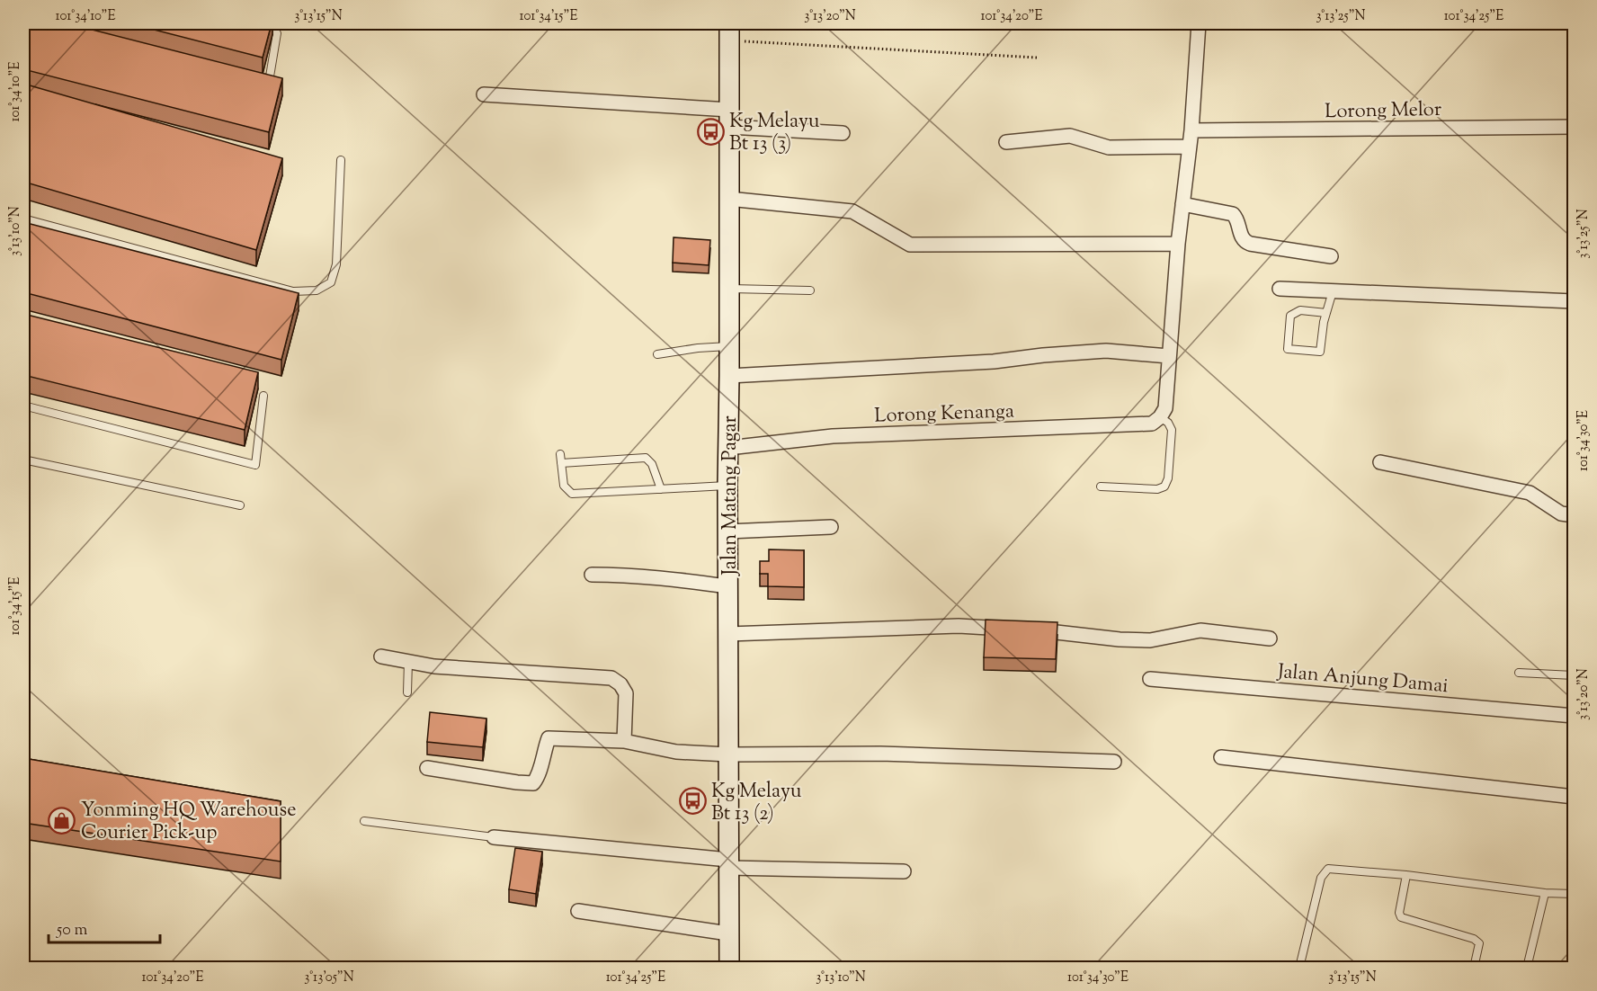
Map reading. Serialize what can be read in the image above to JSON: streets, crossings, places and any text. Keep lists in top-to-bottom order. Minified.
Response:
{"streets":{"main road":["Jalan Matang Pagar"],"street":["Lorong Melor","Lorong Kenanga","Jalan Anjung Damai"]},"crossings":[["Lorong Kenanga","Jalan Matang Pagar"]],"places":{"bus stop":["Kg Melayu Bt 13 (3)","Kg Melayu Bt 13 (2)"],"shop":["Yonming HQ Warehouse Courier Pick-up"]},"scale_bar":"50 m","coordinates":["101°34'10\"E","3°13'15\"N","101°34'15\"E","3°13'20\"N","101°34'20\"E","3°13'25\"N","101°34'25\"E","3°13'10\"N","101°34'30\"E","3°13'05\"N"]}
